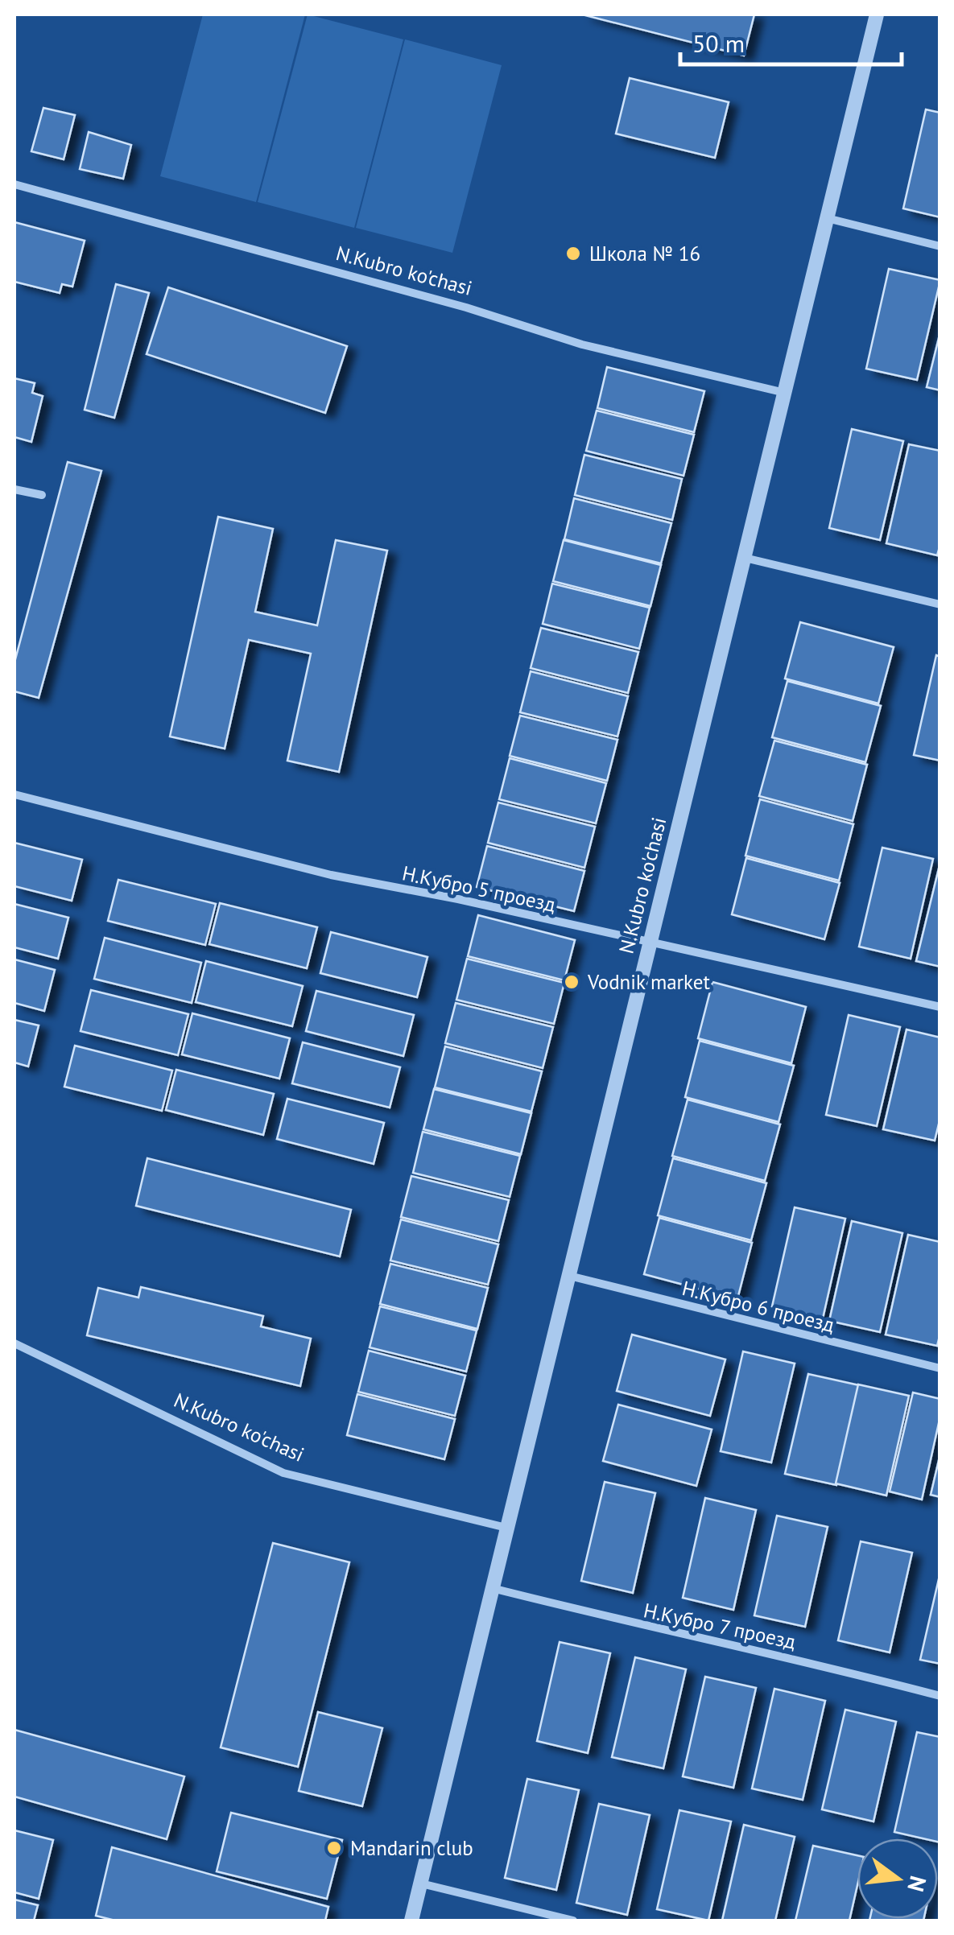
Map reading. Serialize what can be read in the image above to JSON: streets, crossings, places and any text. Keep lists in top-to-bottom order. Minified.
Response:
{"streets":{"street":["N.Kubro ko'chasi","Н.Кубро 5 проезд","Н.Кубро 6 проезд","Н.Кубро 7 проезд"]},"crossings":[["N.Kubro ko'chasi","Н.Кубро 5 проезд"],["N.Kubro ko'chasi","Н.Кубро 6 проезд"],["N.Kubro ko'chasi","Н.Кубро 7 проезд"]],"places":["Школа № 16","Vodnik market","Mandarin club"],"scale_bar":"50 m","north":"right"}
